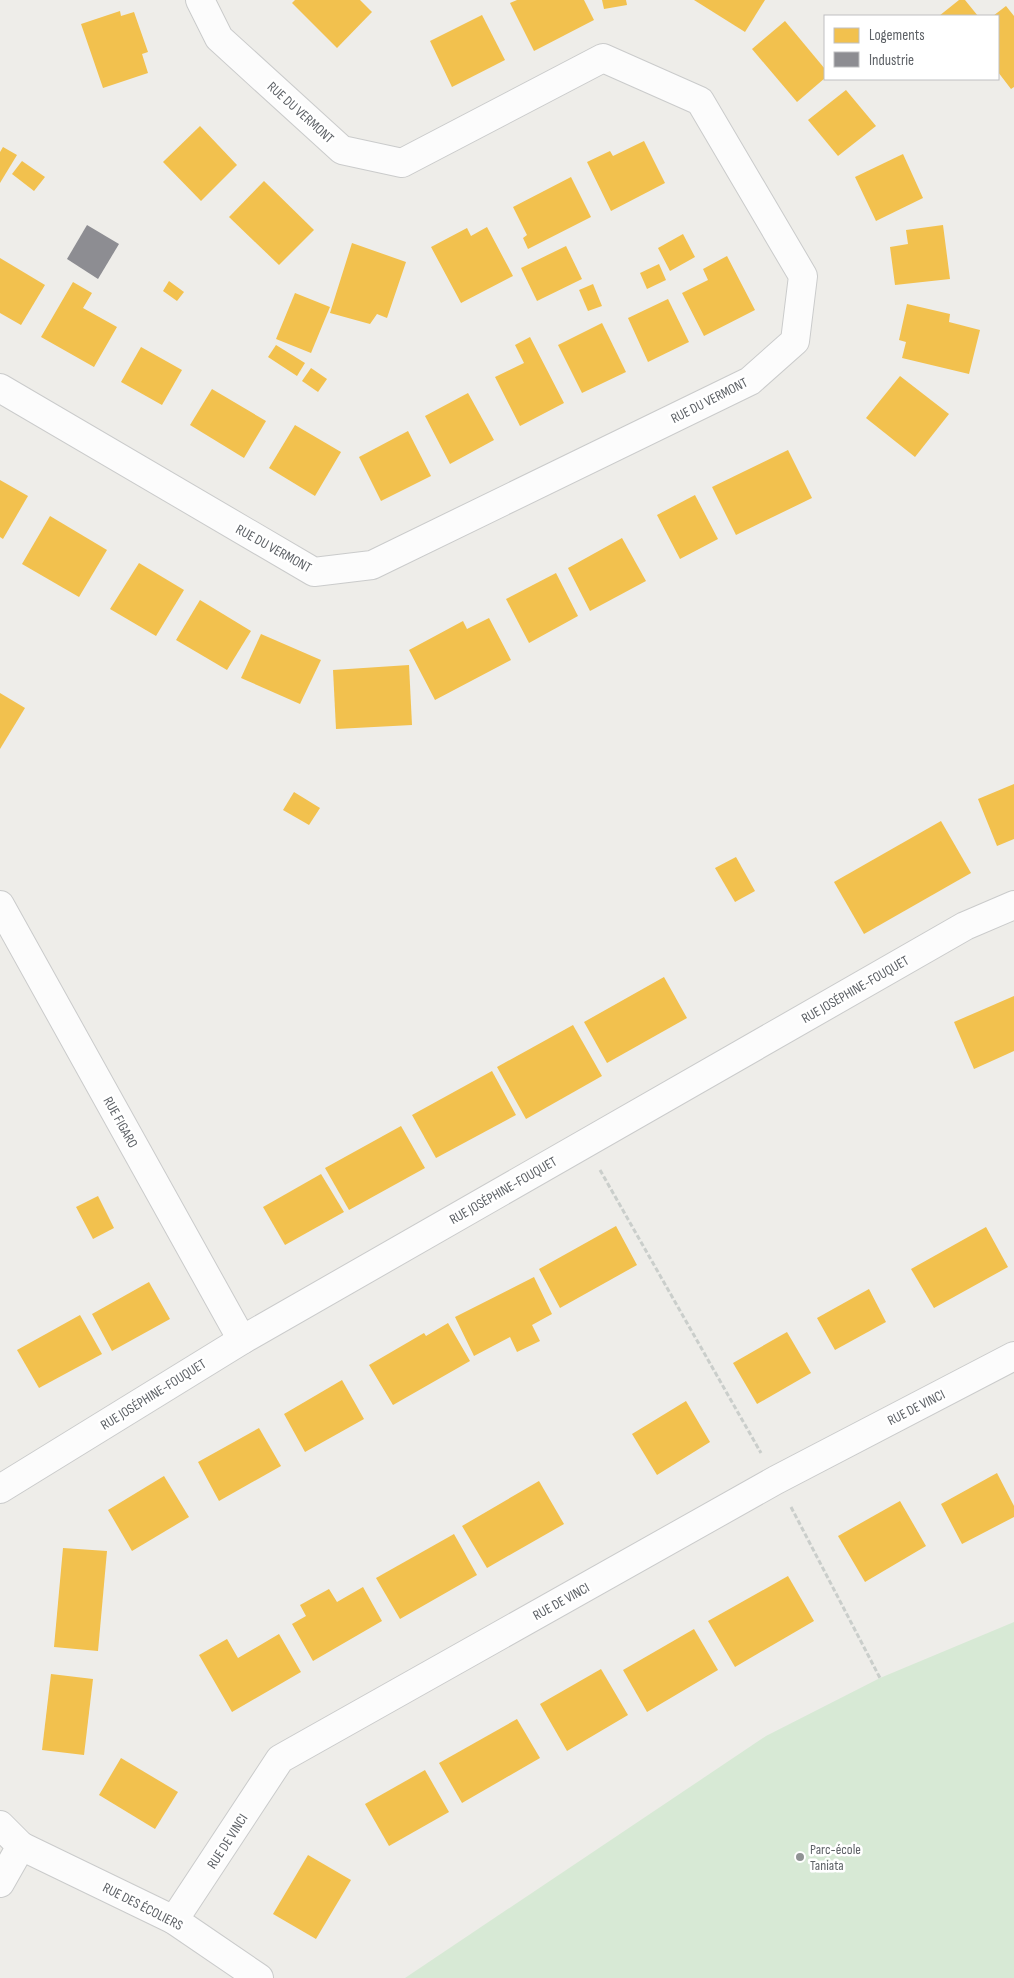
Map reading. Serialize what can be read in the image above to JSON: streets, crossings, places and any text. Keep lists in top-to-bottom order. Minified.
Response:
{"streets":{"street":["RUE DU VERMONT","RUE JOSÉPHINE-FOUQUET","RUE FIGARO","RUE DE VINCI","RUE DES ÉCOLIERS"]},"crossings":[["RUE JOSÉPHINE-FOUQUET","RUE FIGARO"],["RUE DE VINCI","RUE DES ÉCOLIERS"]],"places":["Parc-école Taniata"],"legend":["Logements","Industrie"]}
